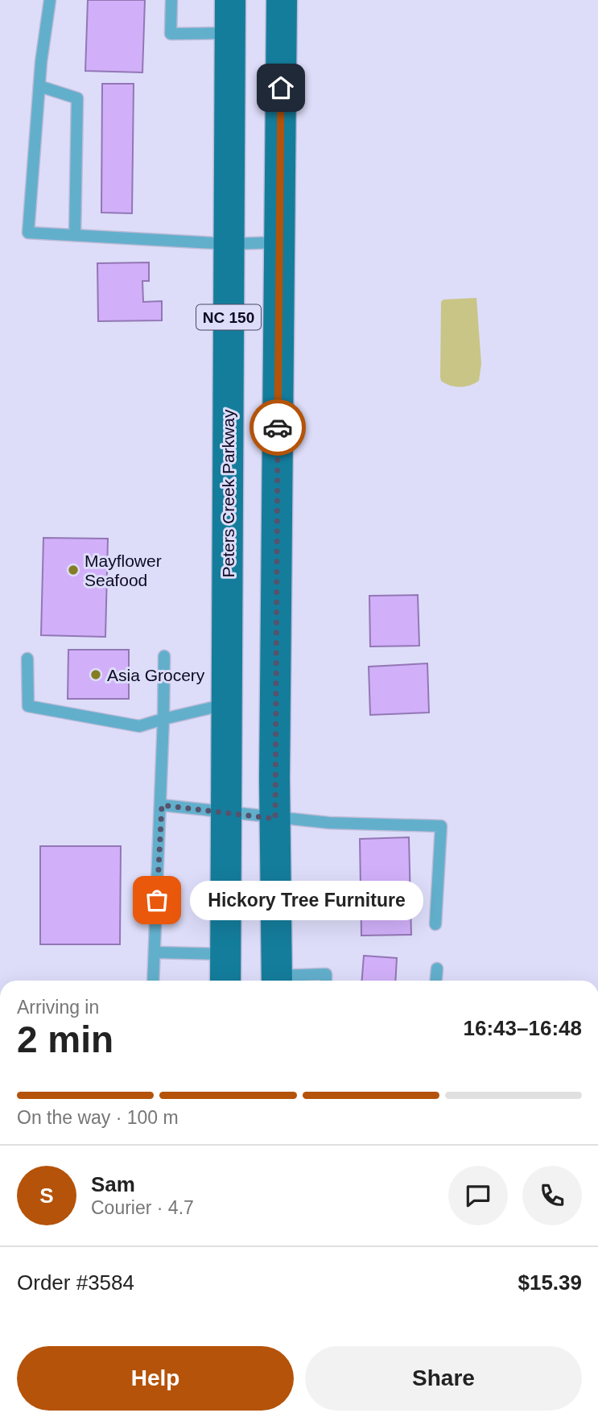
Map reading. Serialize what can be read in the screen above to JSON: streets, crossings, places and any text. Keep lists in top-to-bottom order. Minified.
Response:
{"streets":{"main road":["NC 150","Peters Creek Parkway"]},"places":["Mayflower Seafood","Asia Grocery","Hickory Tree Furniture"],"page":{"bubble":"Hickory Tree Furniture","heading":["2 min","Arriving in","16:43–16:48"],"panel":["Sam","Courier · 4.7","Order #3584","$15.39"],"bar":"On the way · 100 m","round":"S","buttons":["Help","Share"]}}
